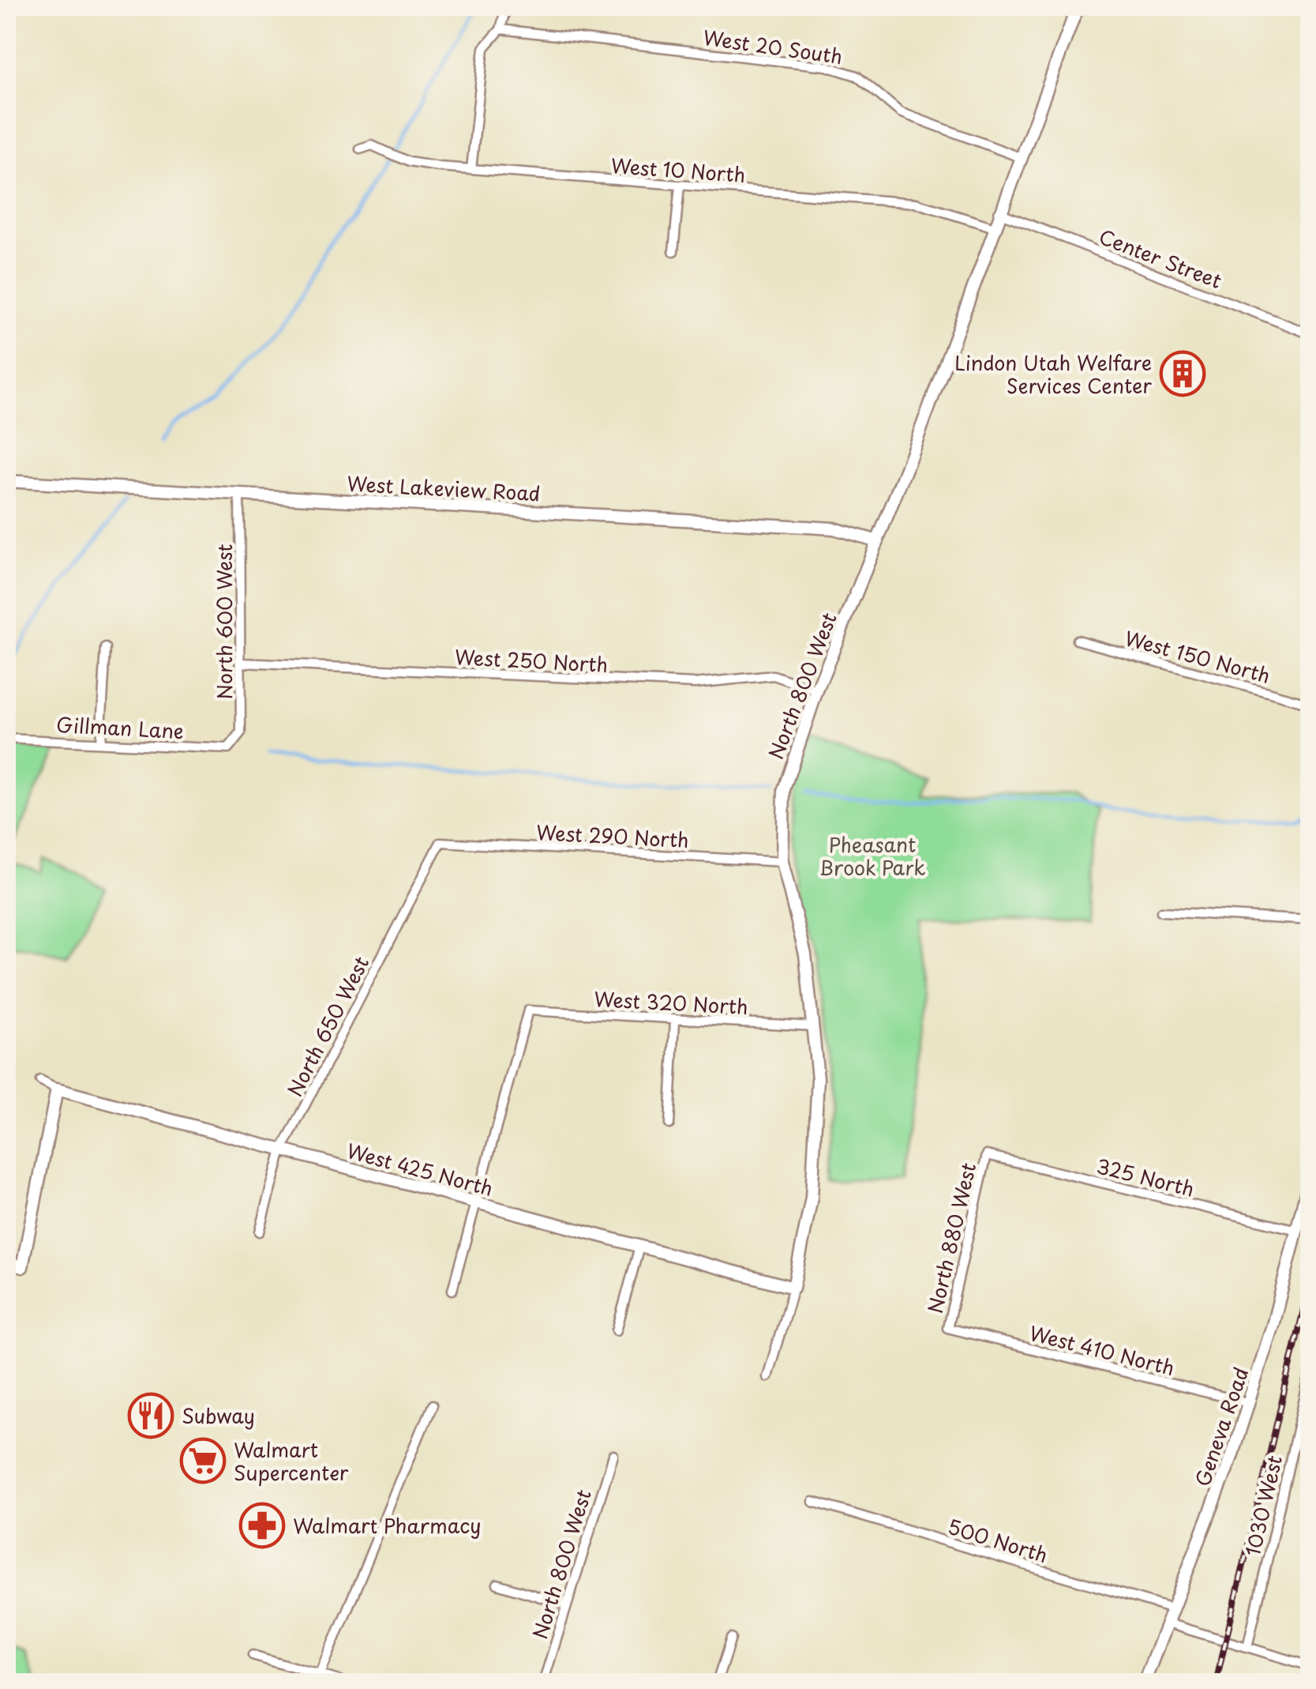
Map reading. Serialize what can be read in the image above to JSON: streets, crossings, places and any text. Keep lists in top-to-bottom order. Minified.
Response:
{"streets":{"street":["West 20 South","West 10 North","Center Street","West Lakeview Road","North 600 West","West 150 North","West 250 North","North 800 West","Gillman Lane","West 290 North","West 320 North","North 650 West","West 425 North","325 North","North 880 West","West 410 North","Geneva Road","1030 West","500 North"]},"crossings":[["West 20 South","North 800 West"],["West 10 North","North 800 West"],["Center Street","North 800 West"],["West Lakeview Road","North 600 West"],["West Lakeview Road","North 800 West"],["North 600 West","West 250 North"],["North 600 West","Gillman Lane"],["West 250 North","North 800 West"],["North 800 West","West 290 North"],["North 800 West","West 320 North"],["North 800 West","West 425 North"],["West 290 North","North 650 West"],["West 320 North","West 425 North"],["North 650 West","West 425 North"],["325 North","North 880 West"],["325 North","Geneva Road"],["North 880 West","West 410 North"],["West 410 North","Geneva Road"],["Geneva Road","500 North"]],"parks":["Pheasant Brook Park"],"places":{"building":["Lindon Utah Welfare Services Center"],"restaurant":["Subway"],"supermarket":["Walmart Supercenter"],"pharmacy":["Walmart Pharmacy"]}}
